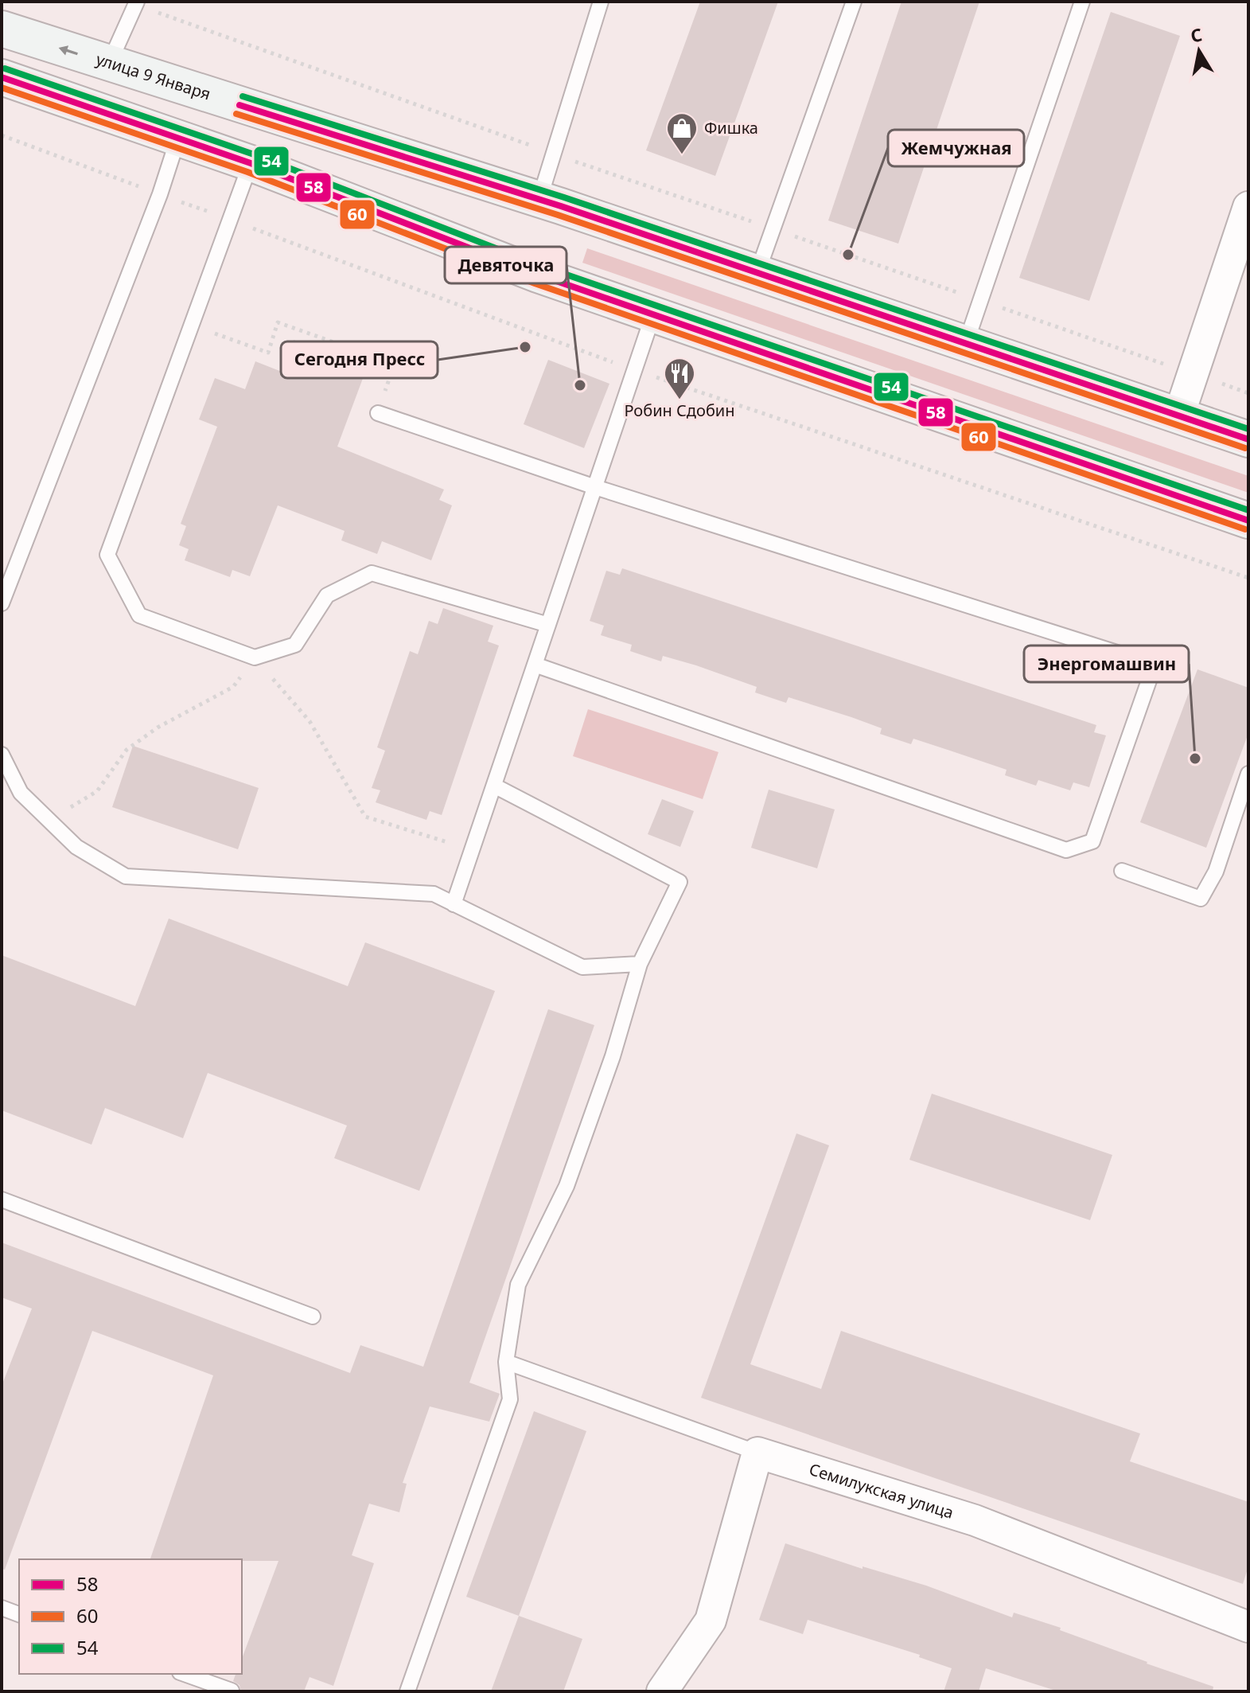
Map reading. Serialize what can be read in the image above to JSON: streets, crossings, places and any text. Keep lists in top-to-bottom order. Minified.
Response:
{"streets":{"main road":["улица 9 Января"],"street":["Семилукская улица"]},"places":{"shop":["Фишка"],"other":["Жемчужная","Сегодня Пресс","Девяточка","Энергомашвин"],"restaurant":["Робин Сдобин"]},"lines":["transit line 54","transit line 58","transit line 60"],"legend":["58","60","54"],"north":"top"}
